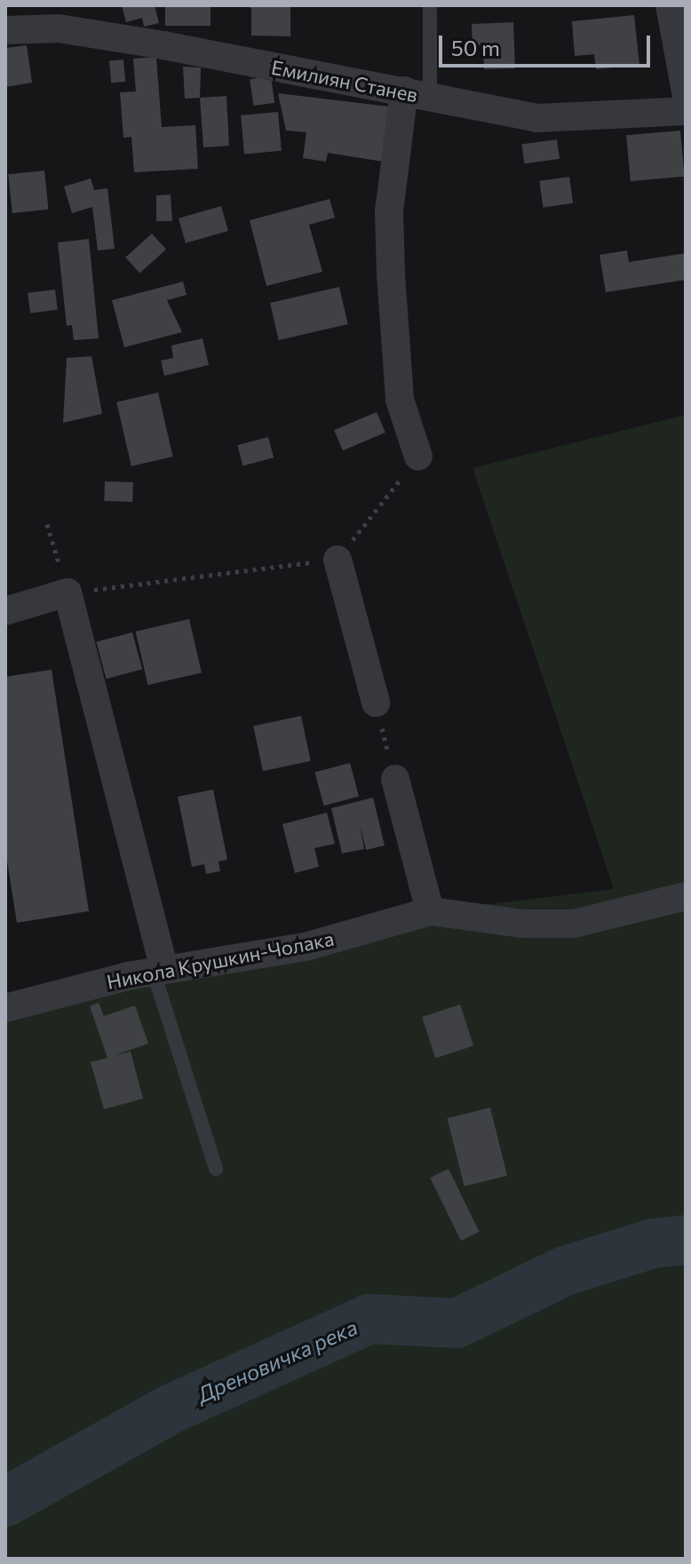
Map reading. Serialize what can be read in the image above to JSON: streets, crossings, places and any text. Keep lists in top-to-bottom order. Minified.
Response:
{"streets":{"street":["Емилиян Станев","Никола Крушкин-Чолака"]},"water":["Дреновичка река"],"scale_bar":"50 m"}
